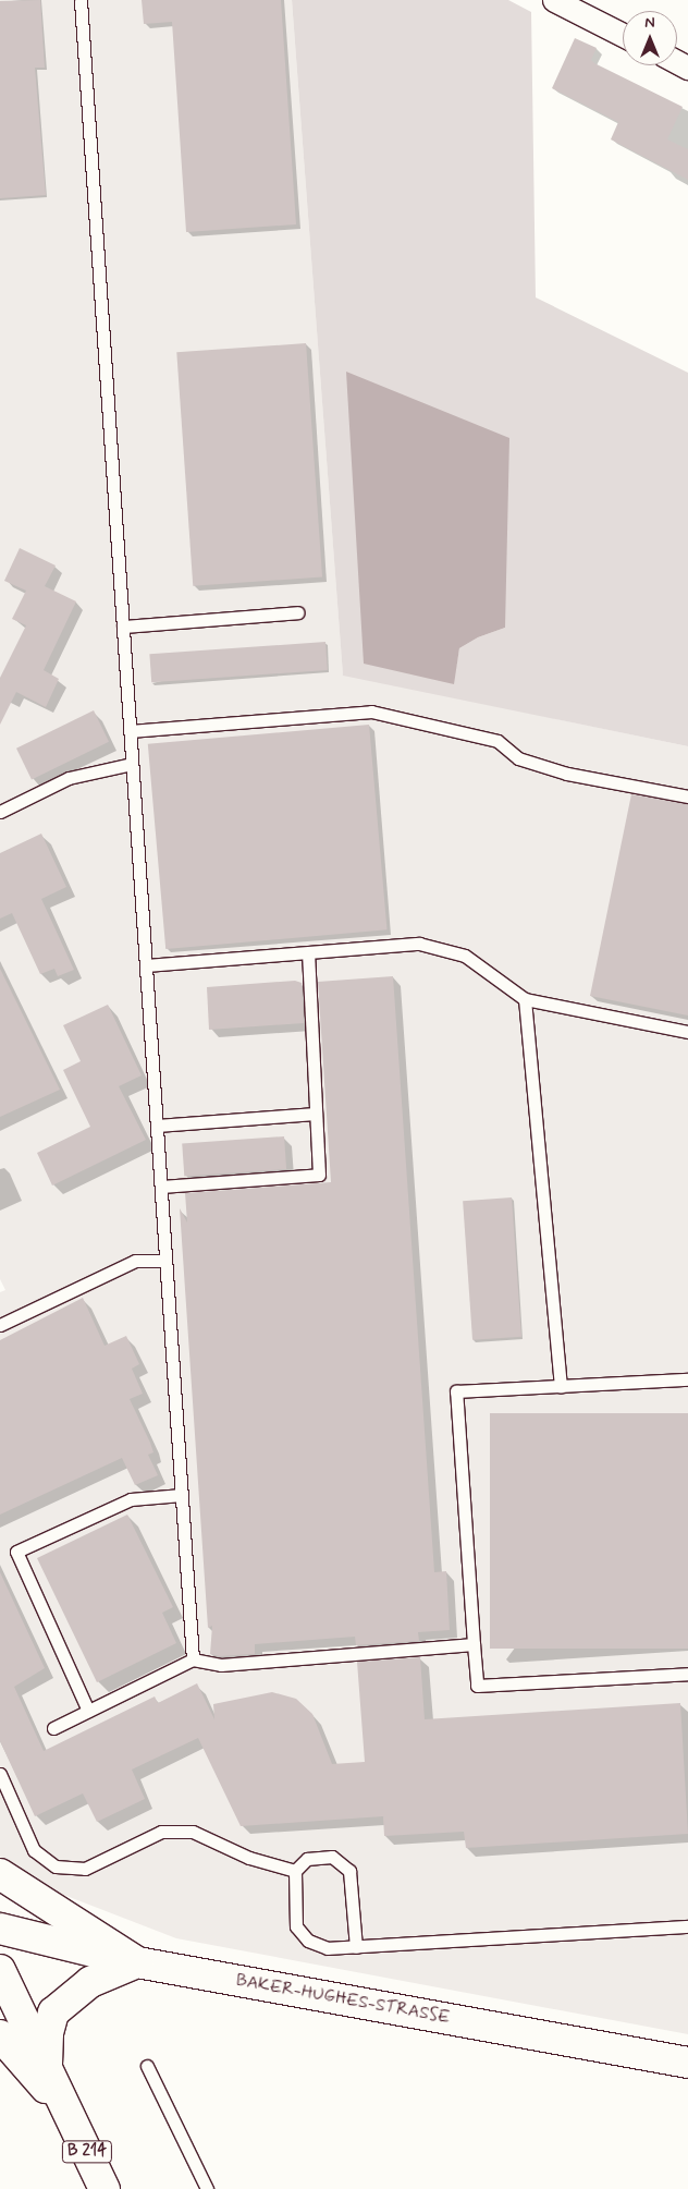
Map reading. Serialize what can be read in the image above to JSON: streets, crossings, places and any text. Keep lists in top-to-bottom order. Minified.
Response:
{"streets":{"street":["BAKER-HUGHES-STRASSE","B 214"]},"north":"top"}
